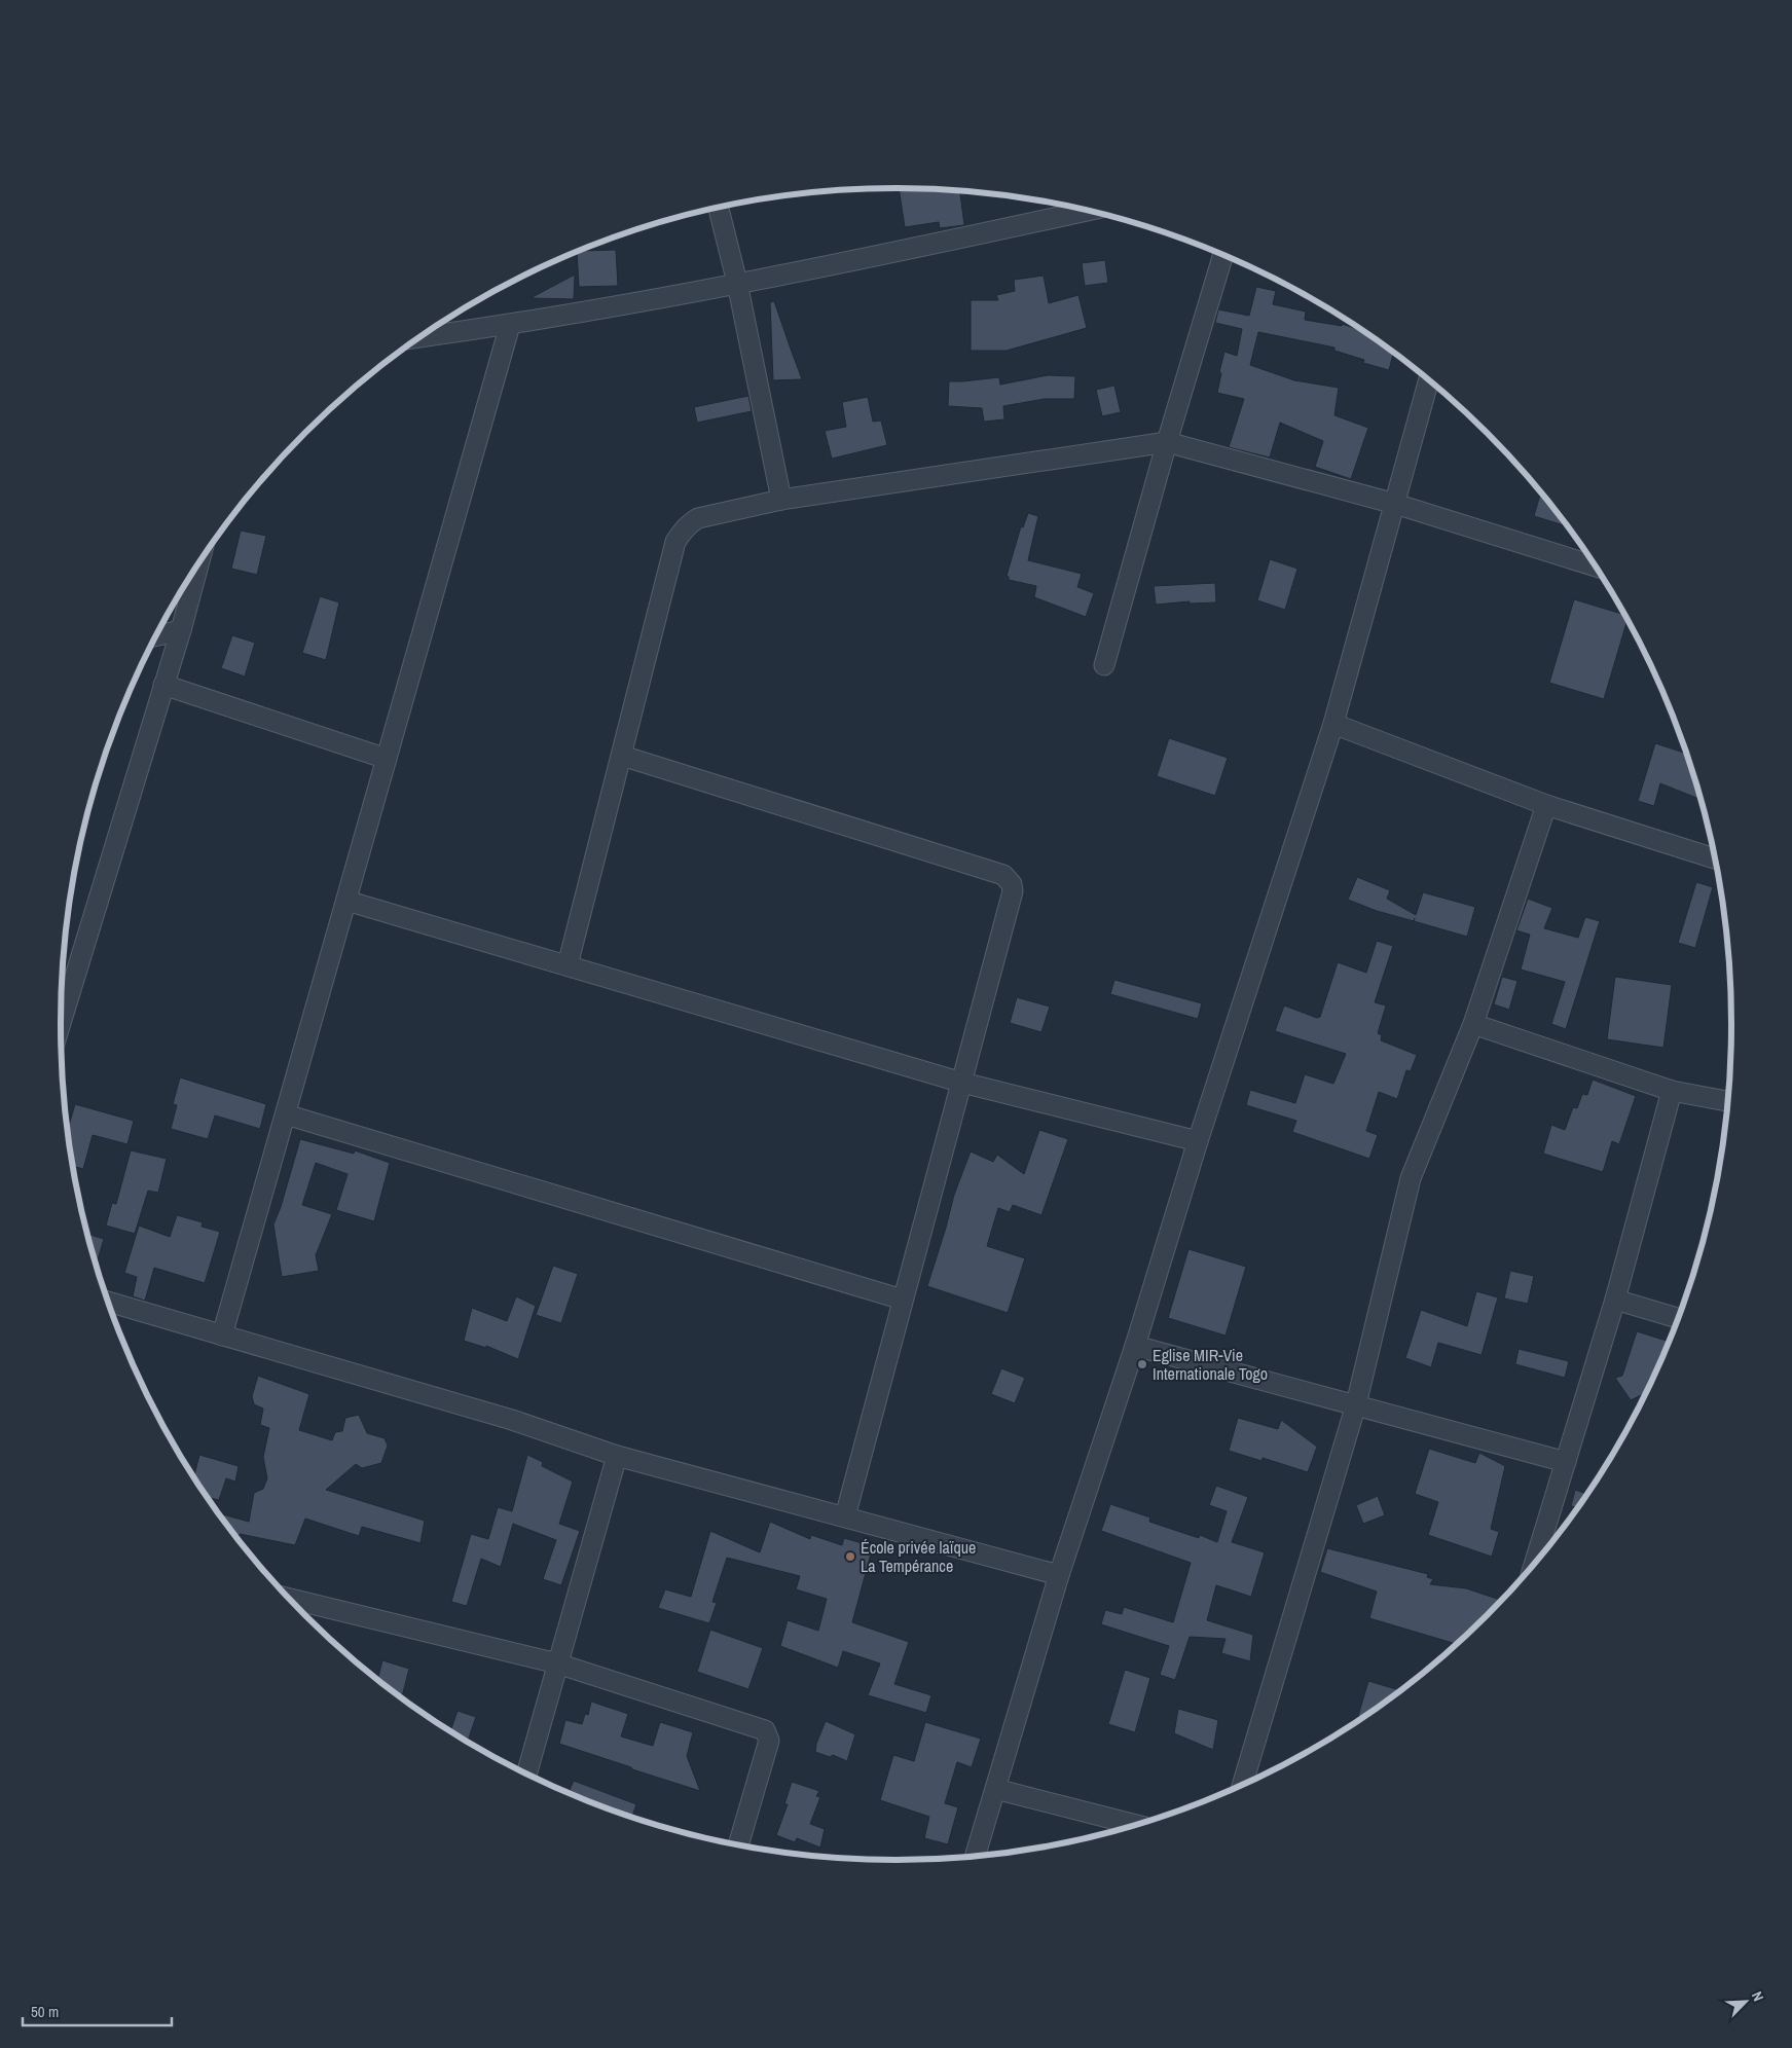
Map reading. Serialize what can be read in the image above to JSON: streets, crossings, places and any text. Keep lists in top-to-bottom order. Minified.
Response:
{"places":["Eglise MIR-Vie Internationale Togo","École privée laïque La Tempérance"],"scale_bar":"50 m","north":"top right"}
